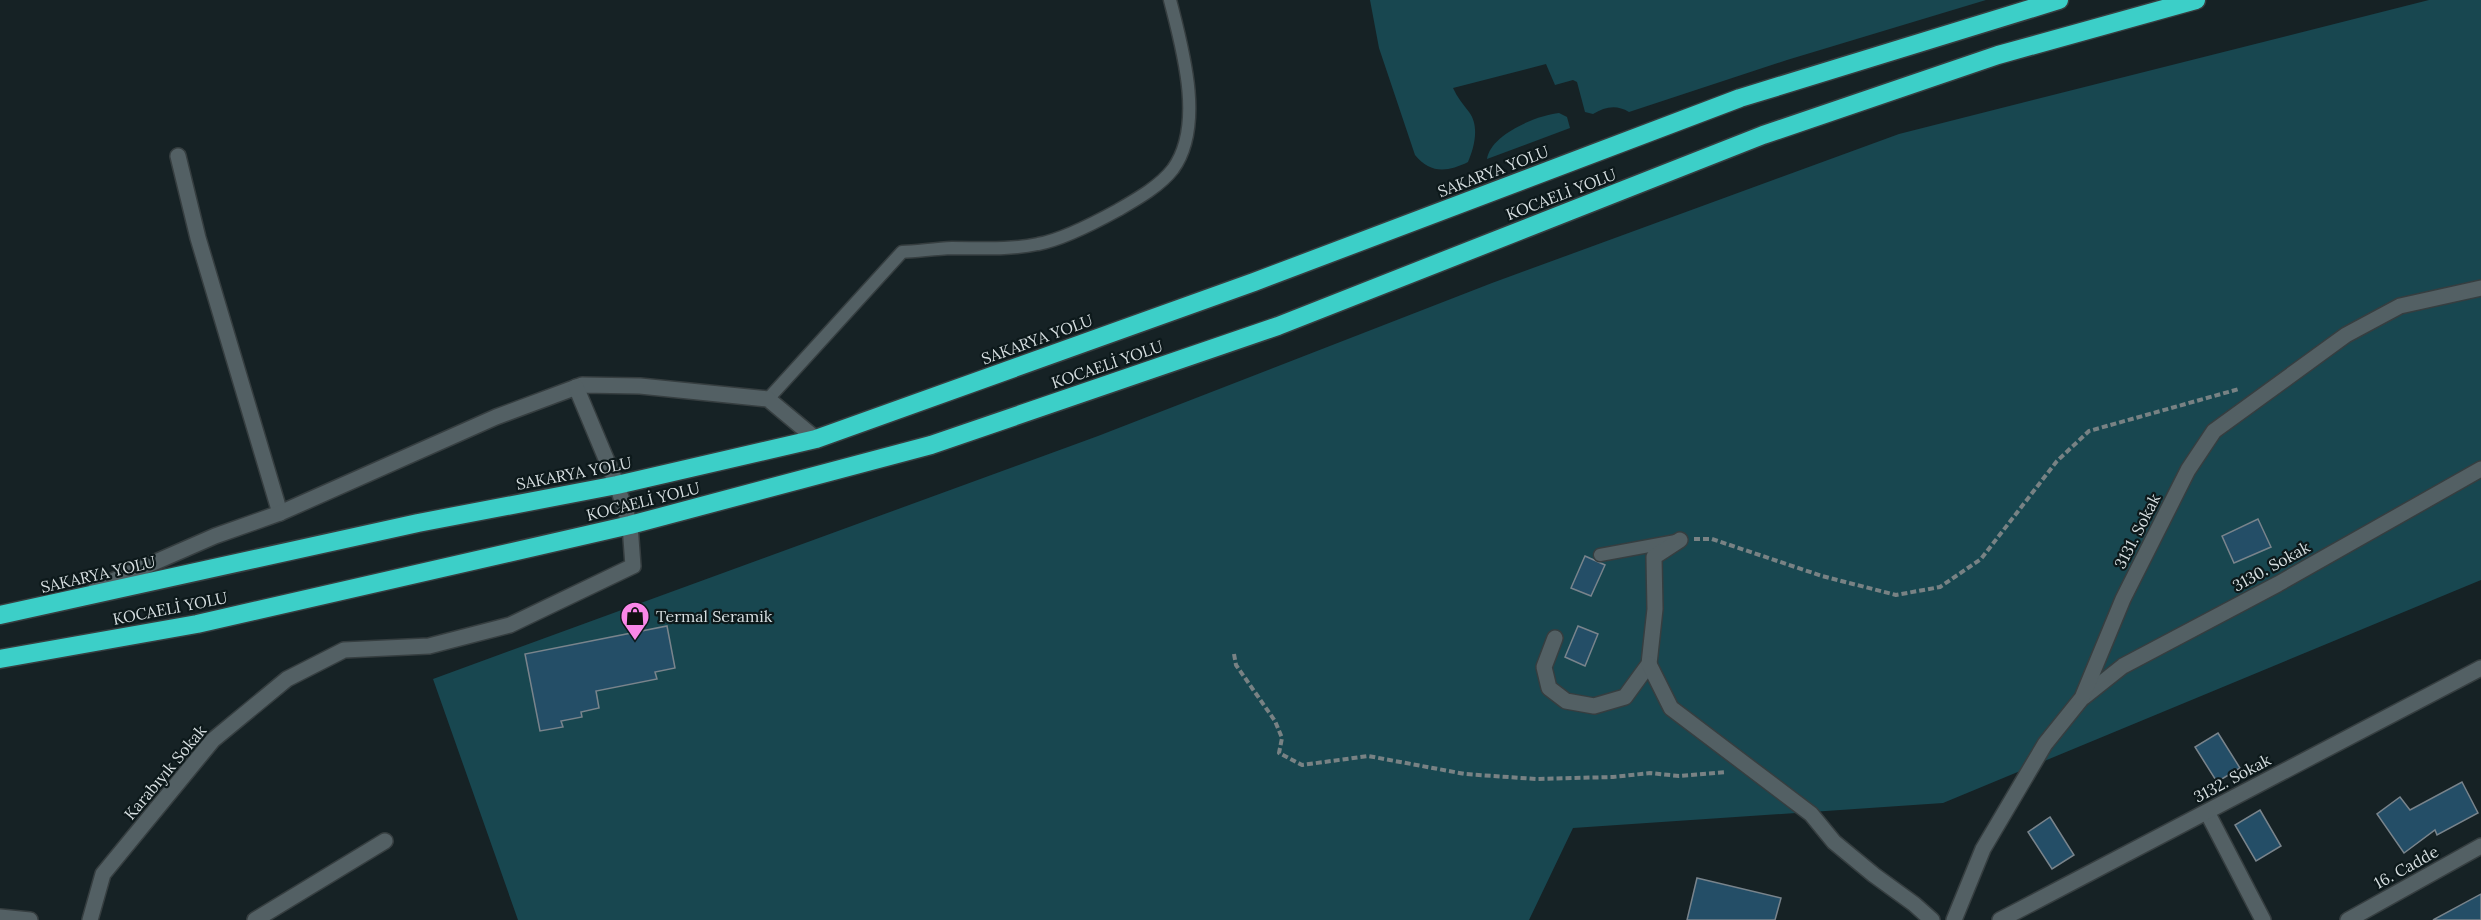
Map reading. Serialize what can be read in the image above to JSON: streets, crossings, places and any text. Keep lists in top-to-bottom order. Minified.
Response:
{"streets":{"highway":["SAKARYA YOLU","KOCAELİ YOLU"],"street":["3131. Sokak","3130. Sokak","Karabıyık Sokak","3132. Sokak","16. Cadde"]},"crossings":[["KOCAELİ YOLU","Karabıyık Sokak"],["3131. Sokak","3130. Sokak"]],"places":{"shop":["Termal Seramik"]}}
